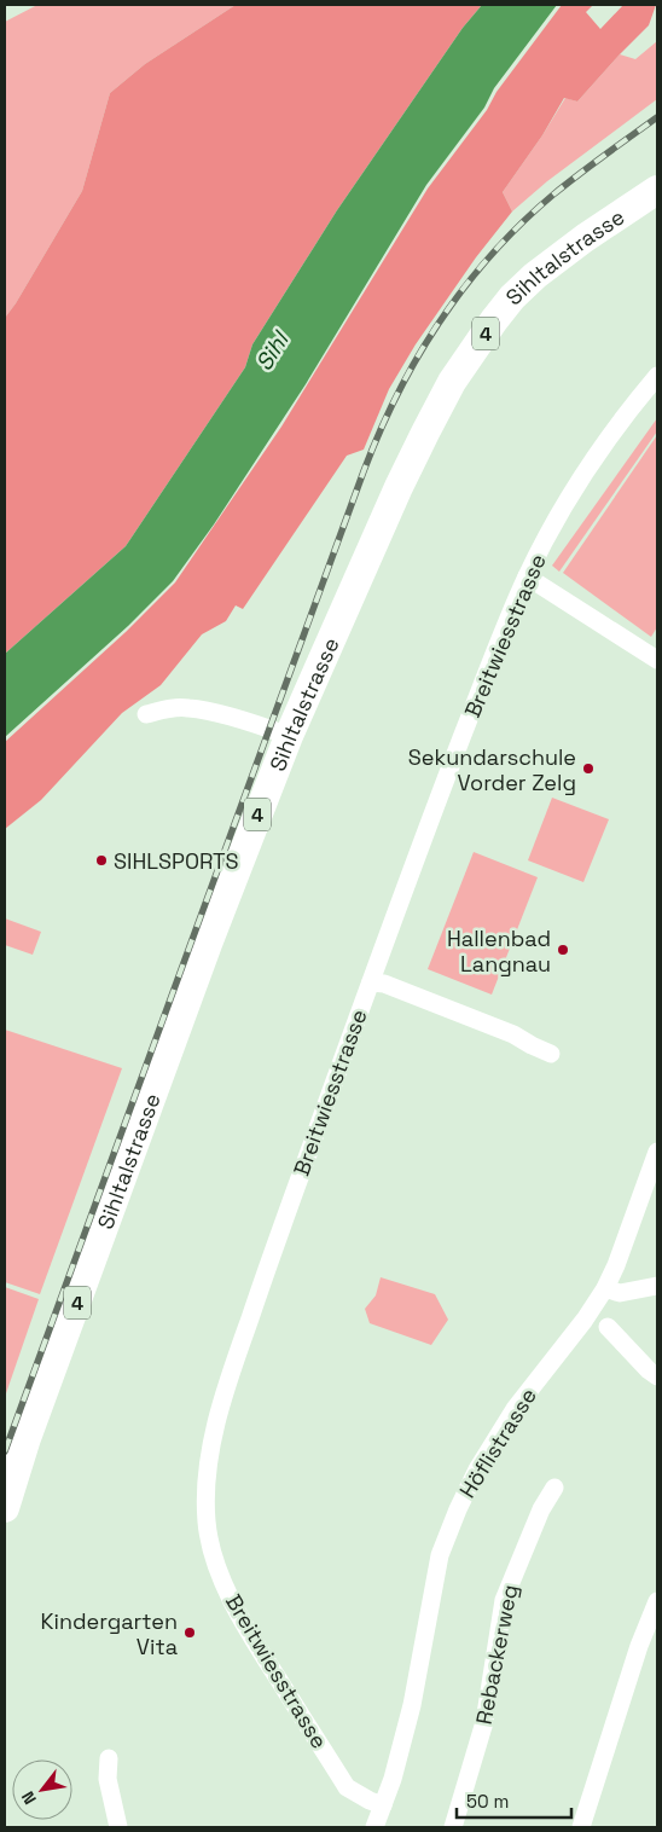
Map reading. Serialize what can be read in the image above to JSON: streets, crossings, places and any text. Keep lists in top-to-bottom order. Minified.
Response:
{"streets":{"main road":["Sihltalstrasse","4"],"street":["Breitwiesstrasse","Höflistrasse","Rebackerweg"]},"crossings":[["Breitwiesstrasse","Höflistrasse"]],"water":["Sihl"],"places":["Sekundarschule Vorder Zelg","SIHLSPORTS","Hallenbad Langnau","Kindergarten Vita"],"scale_bar":"50 m","north":"bottom left"}
